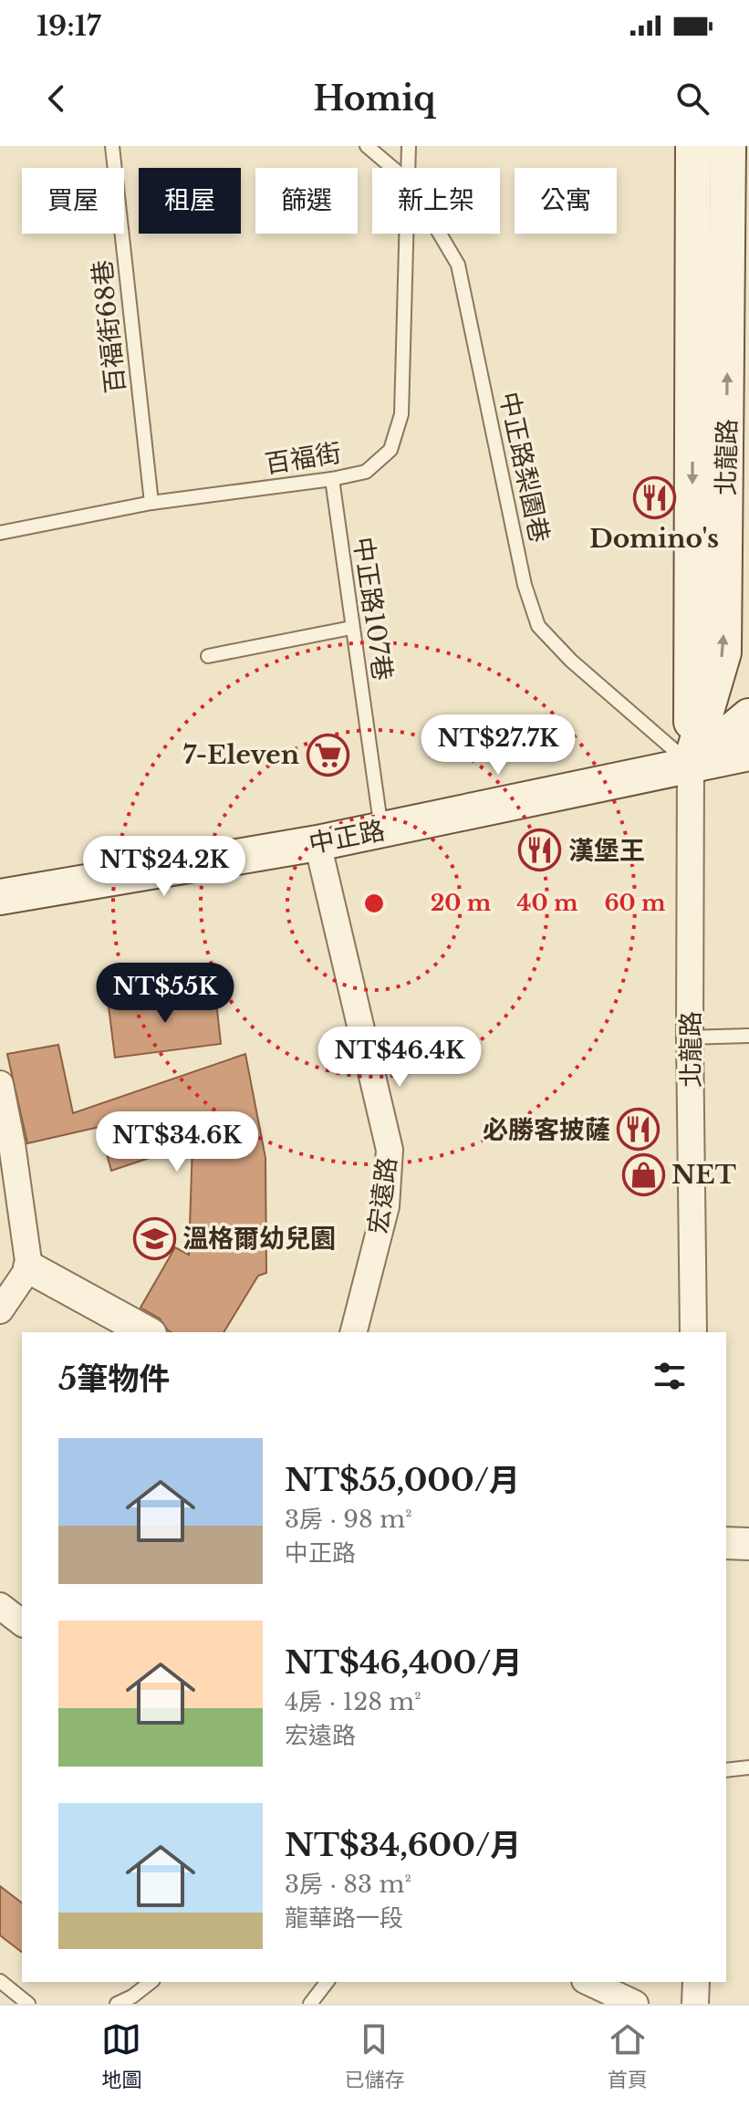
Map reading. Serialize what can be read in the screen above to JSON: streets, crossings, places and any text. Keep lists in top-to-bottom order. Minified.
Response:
{"streets":{"main road":["北龍路","中正路"],"street":["宏遠路"],"lane":["百福街68巷","百福街","中正路梨園巷","中正路107巷"]},"crossings":[["百福街68巷","百福街"],["北龍路","中正路梨園巷"],["北龍路","中正路"],["百福街","中正路107巷"],["中正路梨園巷","中正路"],["中正路107巷","中正路"],["中正路","宏遠路"]],"places":{"restaurant":["Domino's","漢堡王","必勝客披薩"],"supermarket":["7-Eleven"],"shop":["NET"],"school or university":["溫格爾幼兒園"]},"page":{"status":"19:17","header":"Homiq","chip":["買屋","租屋","篩選","新上架","公寓"],"price":["NT$27.7K","NT$24.2K","NT$55K","NT$46.4K","NT$34.6K"],"heading":"5筆物件","list":[{"name":"NT$55,000/月","note":"3房 · 98 m² · 中正路"},{"name":"NT$46,400/月","note":"4房 · 128 m² · 宏遠路"},{"name":"NT$34,600/月","note":"3房 · 83 m² · 龍華路一段"}],"tabs":["地圖","已儲存","首頁"]},"rings":["20 m","40 m","60 m"]}
